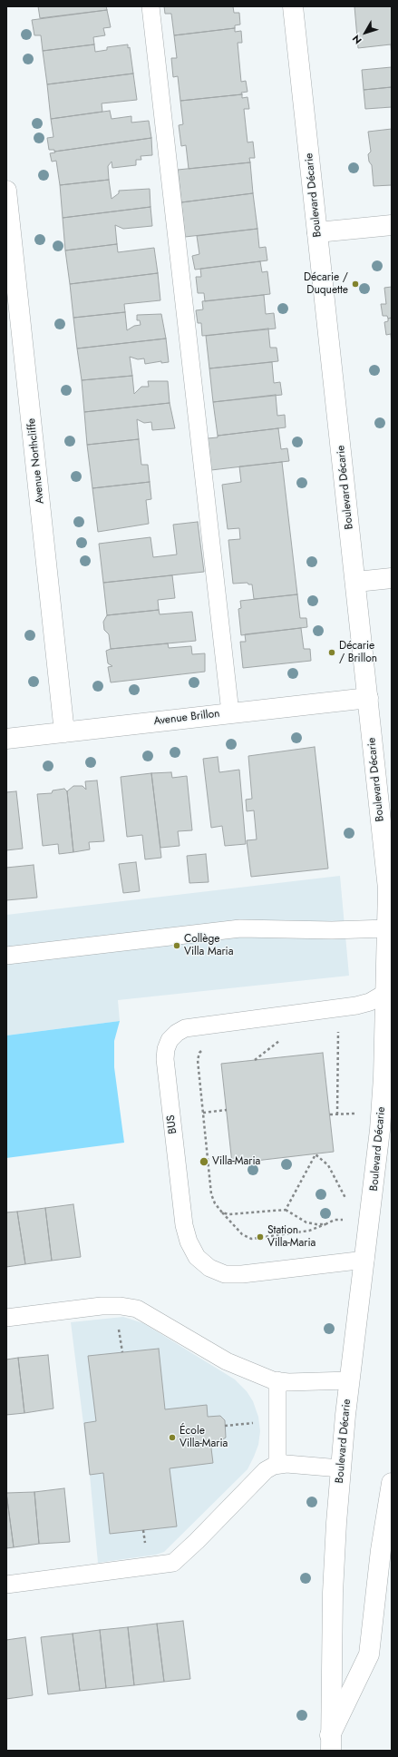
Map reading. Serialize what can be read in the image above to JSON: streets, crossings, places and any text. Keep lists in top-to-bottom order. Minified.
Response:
{"streets":{"main road":["Boulevard Décarie","Avenue Northcliffe","Avenue Brillon"],"lane":["BUS"]},"crossings":[["Boulevard Décarie","Avenue Brillon"],["Boulevard Décarie","BUS"],["Avenue Northcliffe","Avenue Brillon"]],"places":["Décarie / Duquette","Décarie / Brillon","Collège Villa Maria","Villa-Maria","Station Villa-Maria","École Villa-Maria"],"north":"bottom left"}
